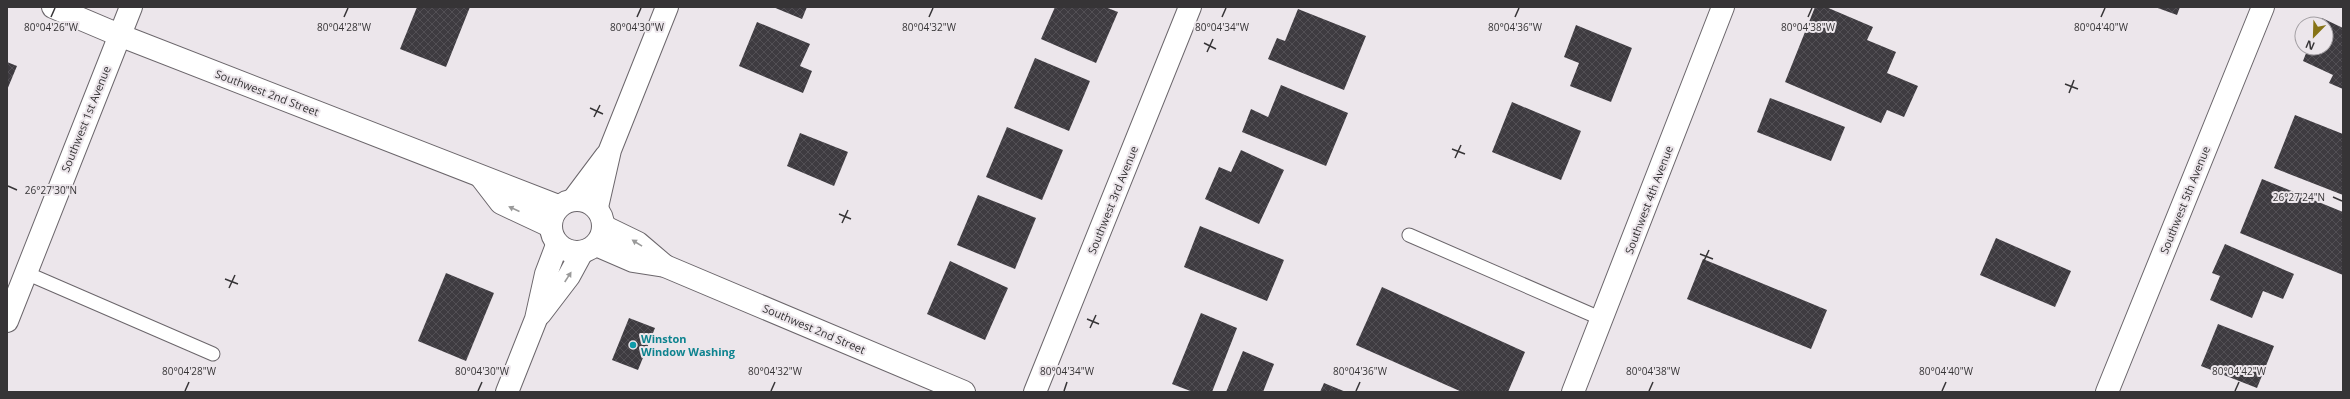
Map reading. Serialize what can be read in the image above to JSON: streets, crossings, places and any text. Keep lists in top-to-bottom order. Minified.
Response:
{"streets":{"street":["Southwest 2nd Street","Southwest 1st Avenue","Southwest 3rd Avenue","Southwest 4th Avenue","Southwest 5th Avenue"]},"crossings":[["Southwest 2nd Street","Southwest 1st Avenue"]],"one_way":["Southwest 2nd Street"],"places":["Winston Window Washing"],"north":"bottom left","coordinates":["80°04'26\"W","80°04'28\"W","80°04'30\"W","80°04'34\"W","80°04'36\"W","80°04'40\"W","80°04'32\"W","80°04'38\"W","26°27'30\"N","26°27'24\"N","80°04'42\"W"]}
